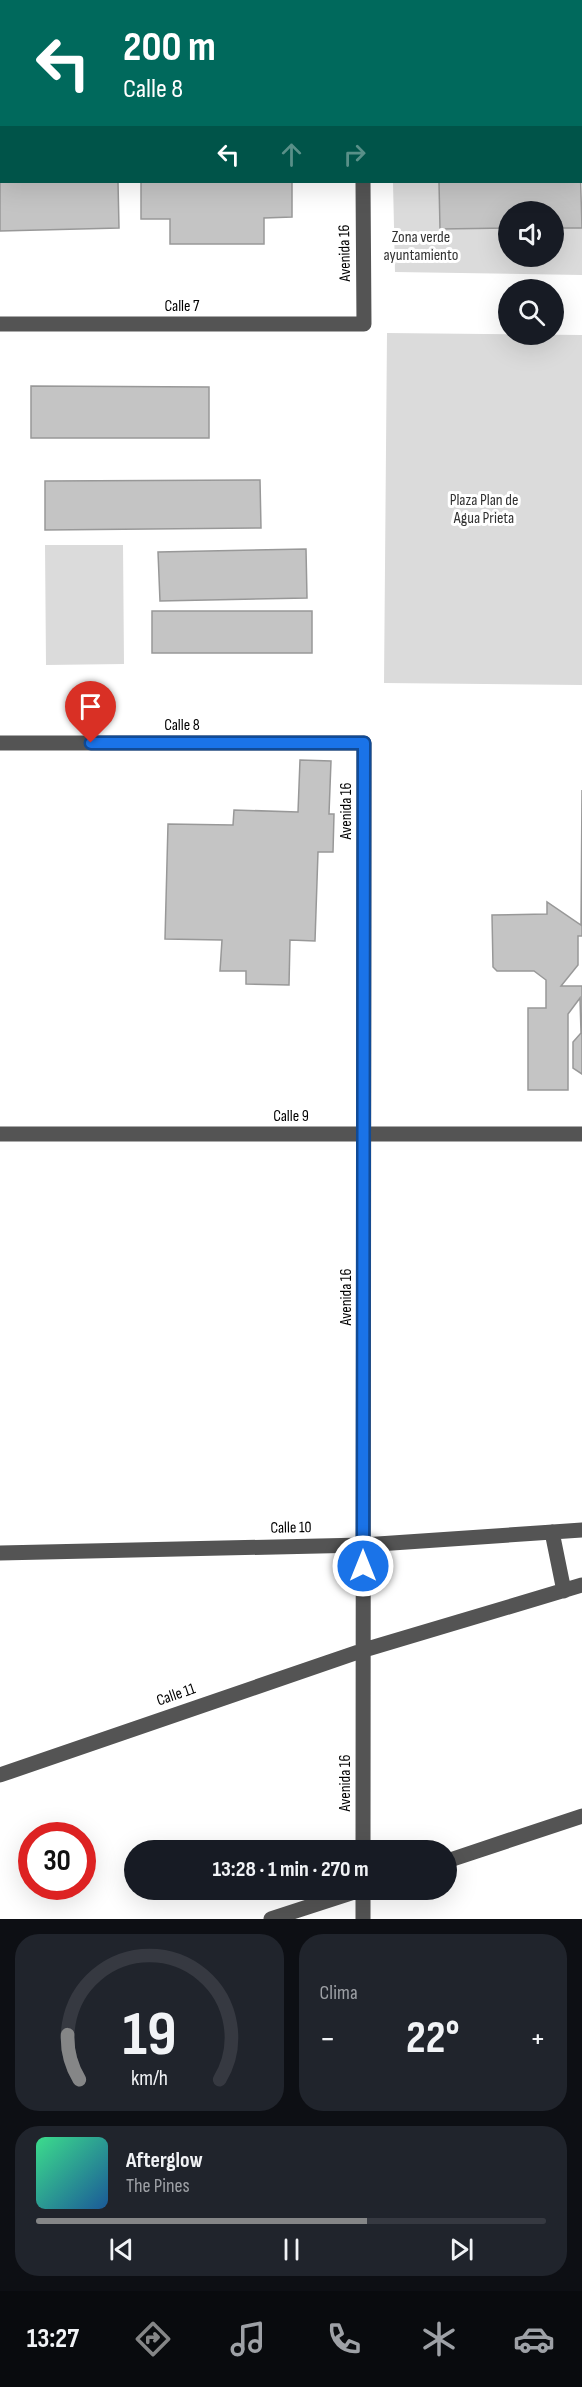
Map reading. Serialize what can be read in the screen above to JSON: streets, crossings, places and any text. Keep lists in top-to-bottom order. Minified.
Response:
{"streets":{"street":["Avenida 16","Calle 7","Calle 8","Calle 9","Calle 10","Calle 11"]},"crossings":[["Avenida 16","Calle 7"],["Avenida 16","Calle 8"],["Avenida 16","Calle 9"],["Avenida 16","Calle 10"],["Avenida 16","Calle 11"]],"parks":["Zona verde ayuntamiento","Plaza Plan de Agua Prieta"],"page":{"turn":["200 m","Calle 8"],"limit":"30","trip":"13:28 · 1 min · 270 m","tile":"Clima","heat":["−","22°","+"],"song":["Afterglow","The Pines"],"tabs":"13:27","gauge":["19","km/h"]}}
